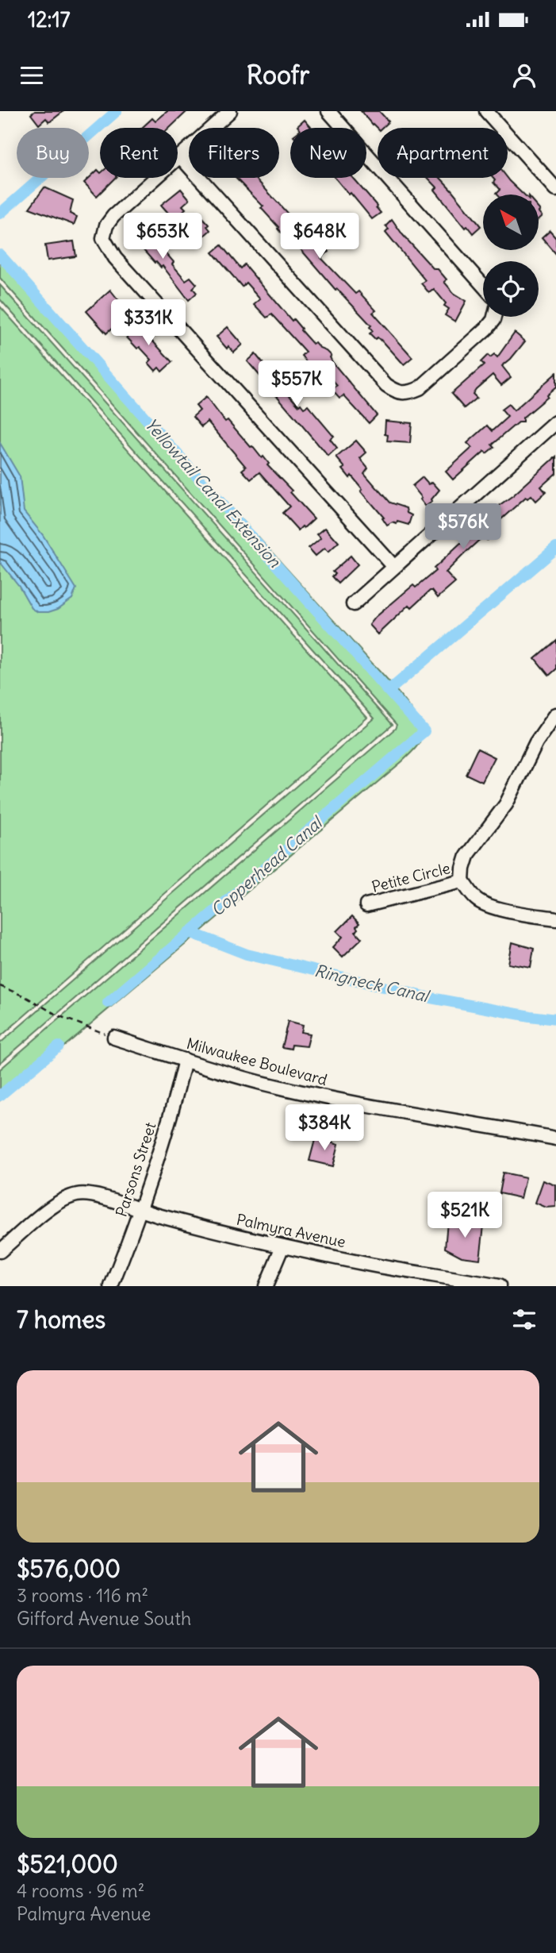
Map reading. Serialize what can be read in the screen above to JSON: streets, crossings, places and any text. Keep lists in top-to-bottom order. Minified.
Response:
{"streets":{"street":["Petite Circle","Milwaukee Boulevard","Parsons Street","Palmyra Avenue"]},"crossings":[["Milwaukee Boulevard","Parsons Street"],["Parsons Street","Palmyra Avenue"]],"water":["Yellowtail Canal Extension","Copperhead Canal","Ringneck Canal"],"north":"top left","page":{"status":"12:17","header":"Roofr","chip":["Buy","Rent","Filters","New","Apartment"],"price":["$653K","$648K","$331K","$557K","$576K","$384K","$521K"],"heading":"7 homes","list":[{"name":"$576,000","note":"3 rooms · 116 m² · Gifford Avenue South"},{"name":"$521,000","note":"4 rooms · 96 m² · Palmyra Avenue"}]}}
